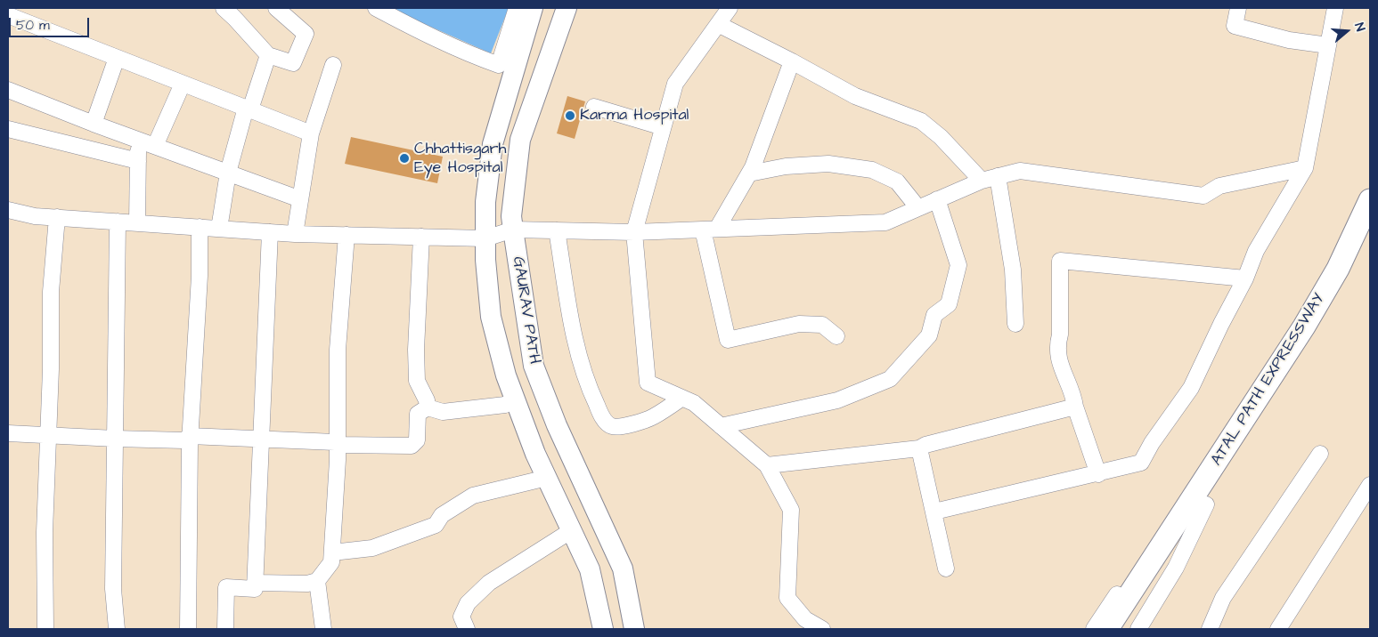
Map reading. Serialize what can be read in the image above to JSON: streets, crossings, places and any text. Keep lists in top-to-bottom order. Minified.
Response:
{"streets":{"highway":["ATAL PATH EXPRESSWAY"],"main road":["GAURAV PATH"]},"places":["Karma Hospital","Chhattisgarh Eye Hospital"],"scale_bar":"50 m","north":"right"}
